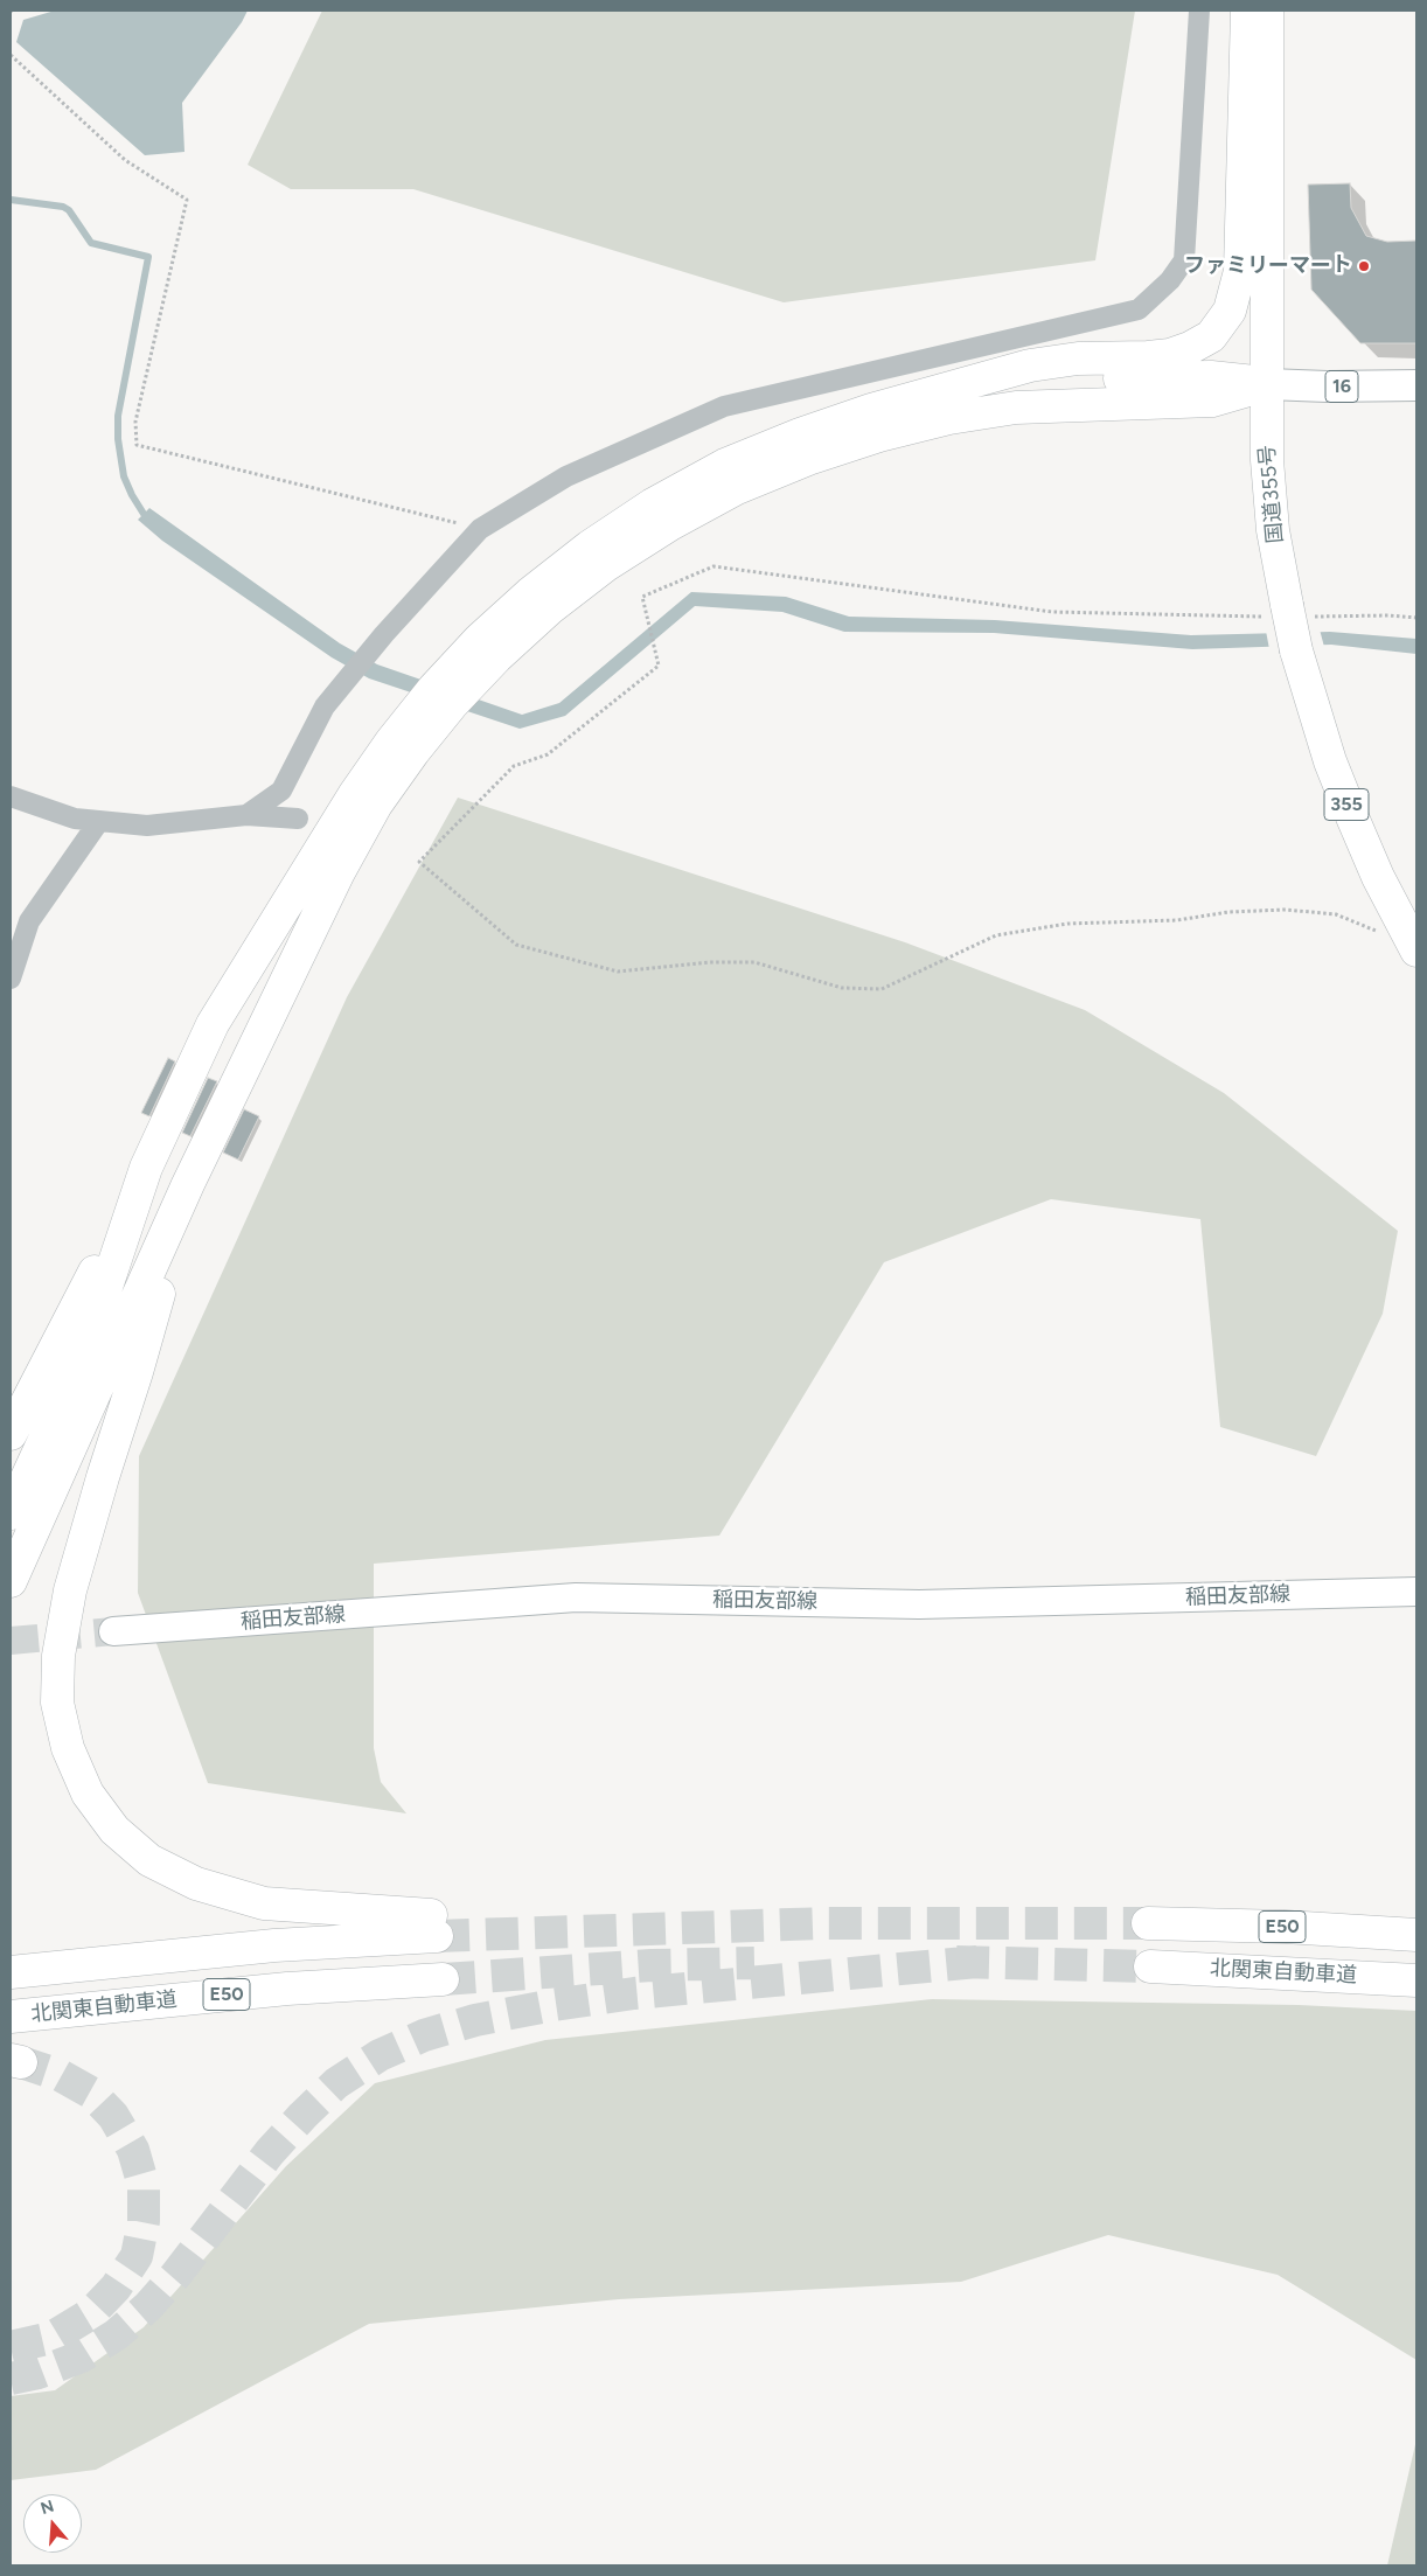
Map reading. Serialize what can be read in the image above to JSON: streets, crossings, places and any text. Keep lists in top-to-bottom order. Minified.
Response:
{"streets":{"highway":["国道355号","355","E50","北関東自動車道"],"main road":["16","稲田友部線"]},"crossings":[["16","国道355号"]],"places":["ファミリーマート"],"north":"top"}
